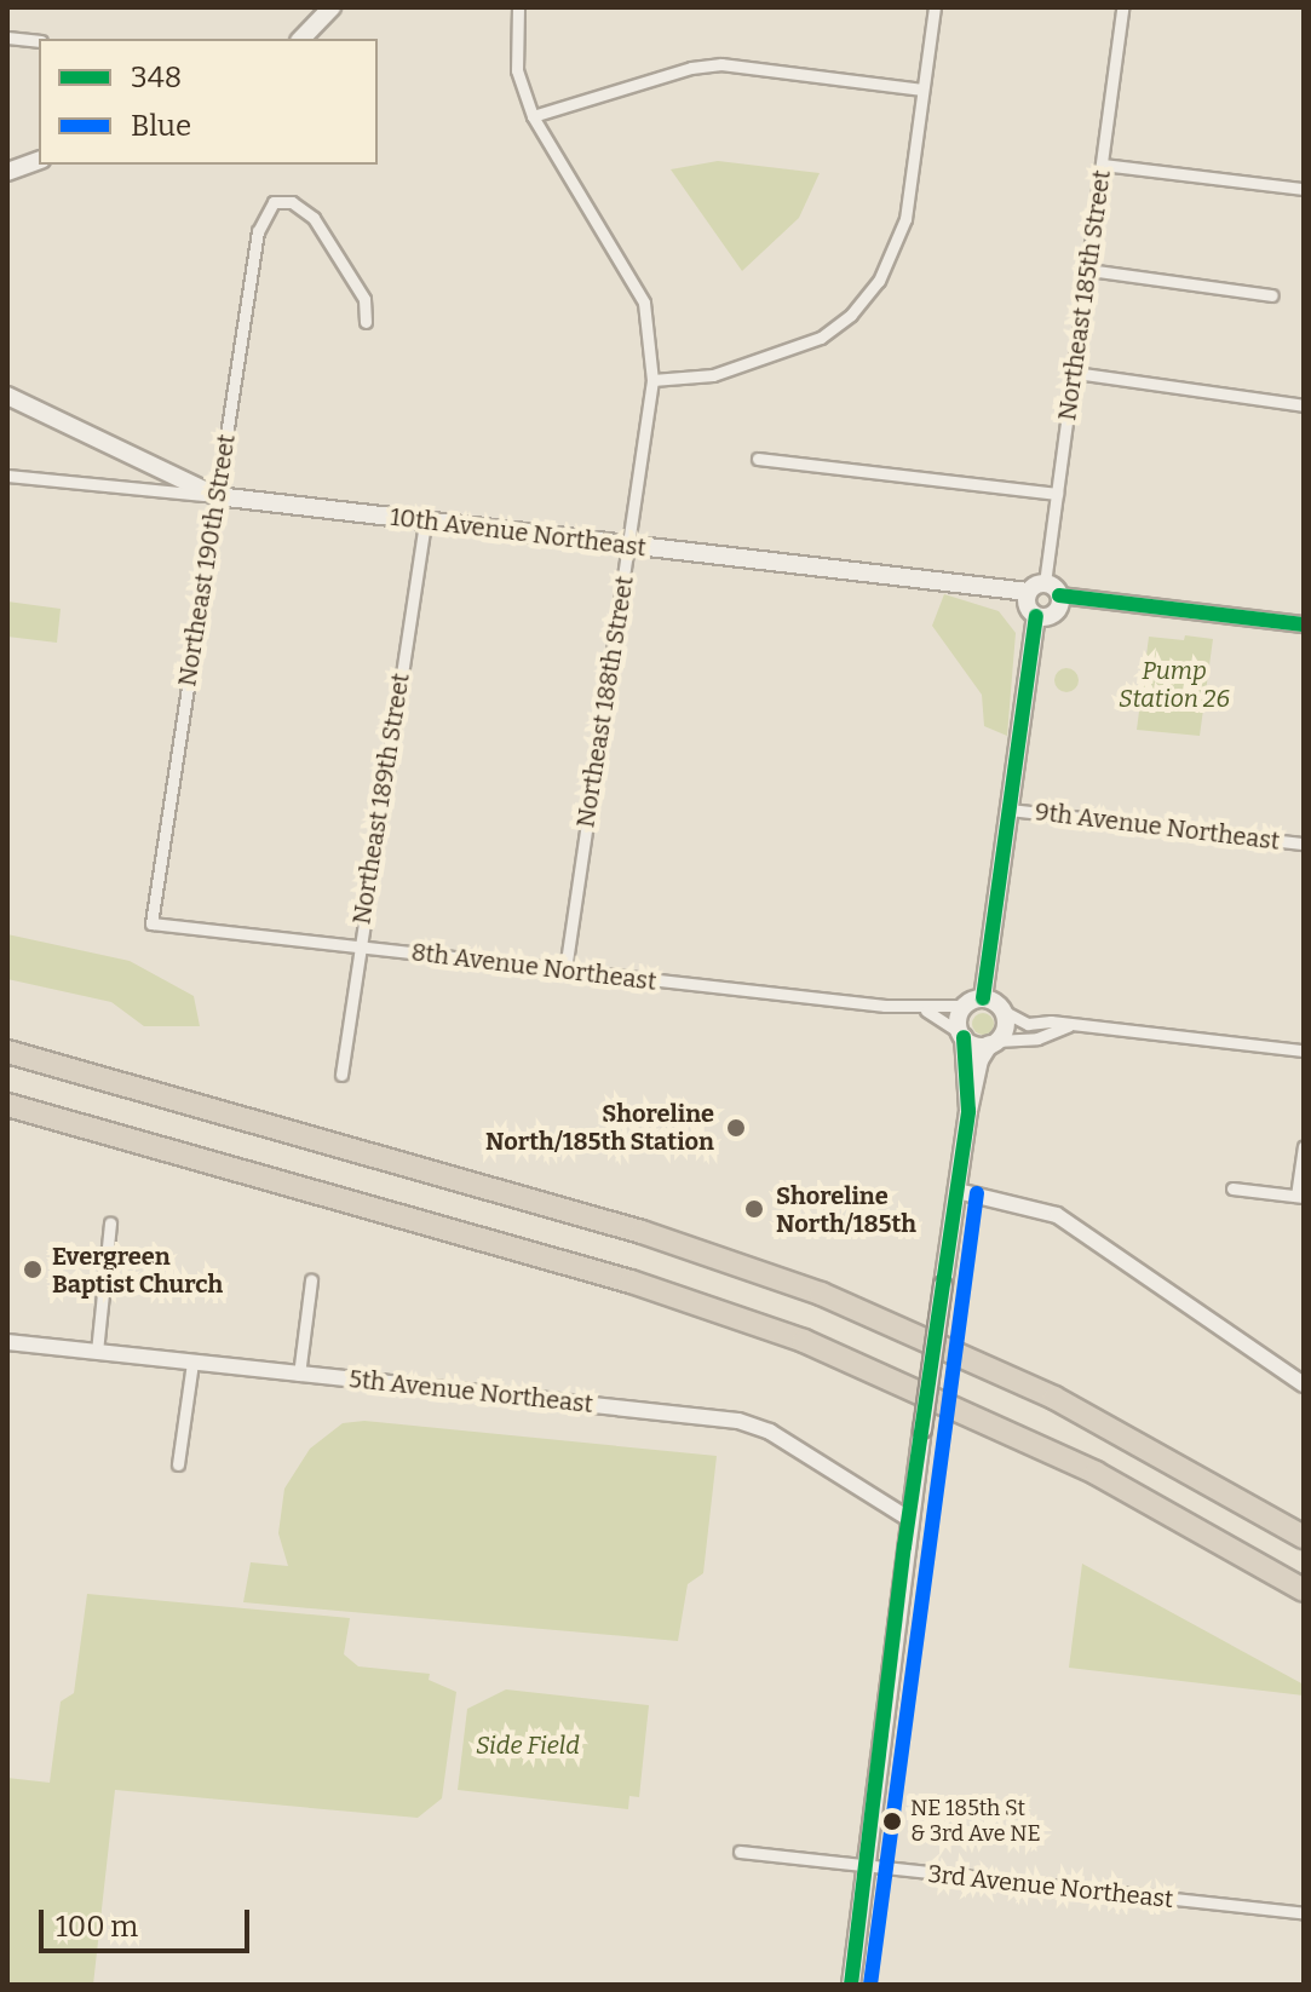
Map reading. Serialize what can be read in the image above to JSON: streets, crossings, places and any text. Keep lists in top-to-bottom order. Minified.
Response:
{"streets":{"main road":["10th Avenue Northeast"],"street":["Northeast 185th Street","Northeast 190th Street","Northeast 188th Street","Northeast 189th Street","9th Avenue Northeast","8th Avenue Northeast","5th Avenue Northeast","3rd Avenue Northeast"]},"crossings":[["Northeast 185th Street","10th Avenue Northeast"],["10th Avenue Northeast","Northeast 190th Street"],["10th Avenue Northeast","Northeast 188th Street"],["10th Avenue Northeast","Northeast 189th Street"],["Northeast 190th Street","8th Avenue Northeast"],["Northeast 188th Street","8th Avenue Northeast"],["Northeast 189th Street","8th Avenue Northeast"]],"parks":["Pump Station 26","Side Field"],"places":["Shoreline North/185th Station","Shoreline North/185th","Evergreen Baptist Church","NE 185th St & 3rd Ave NE"],"lines":["transit line 348","transit line Blue"],"legend":["348","Blue"],"scale_bar":"100 m"}
